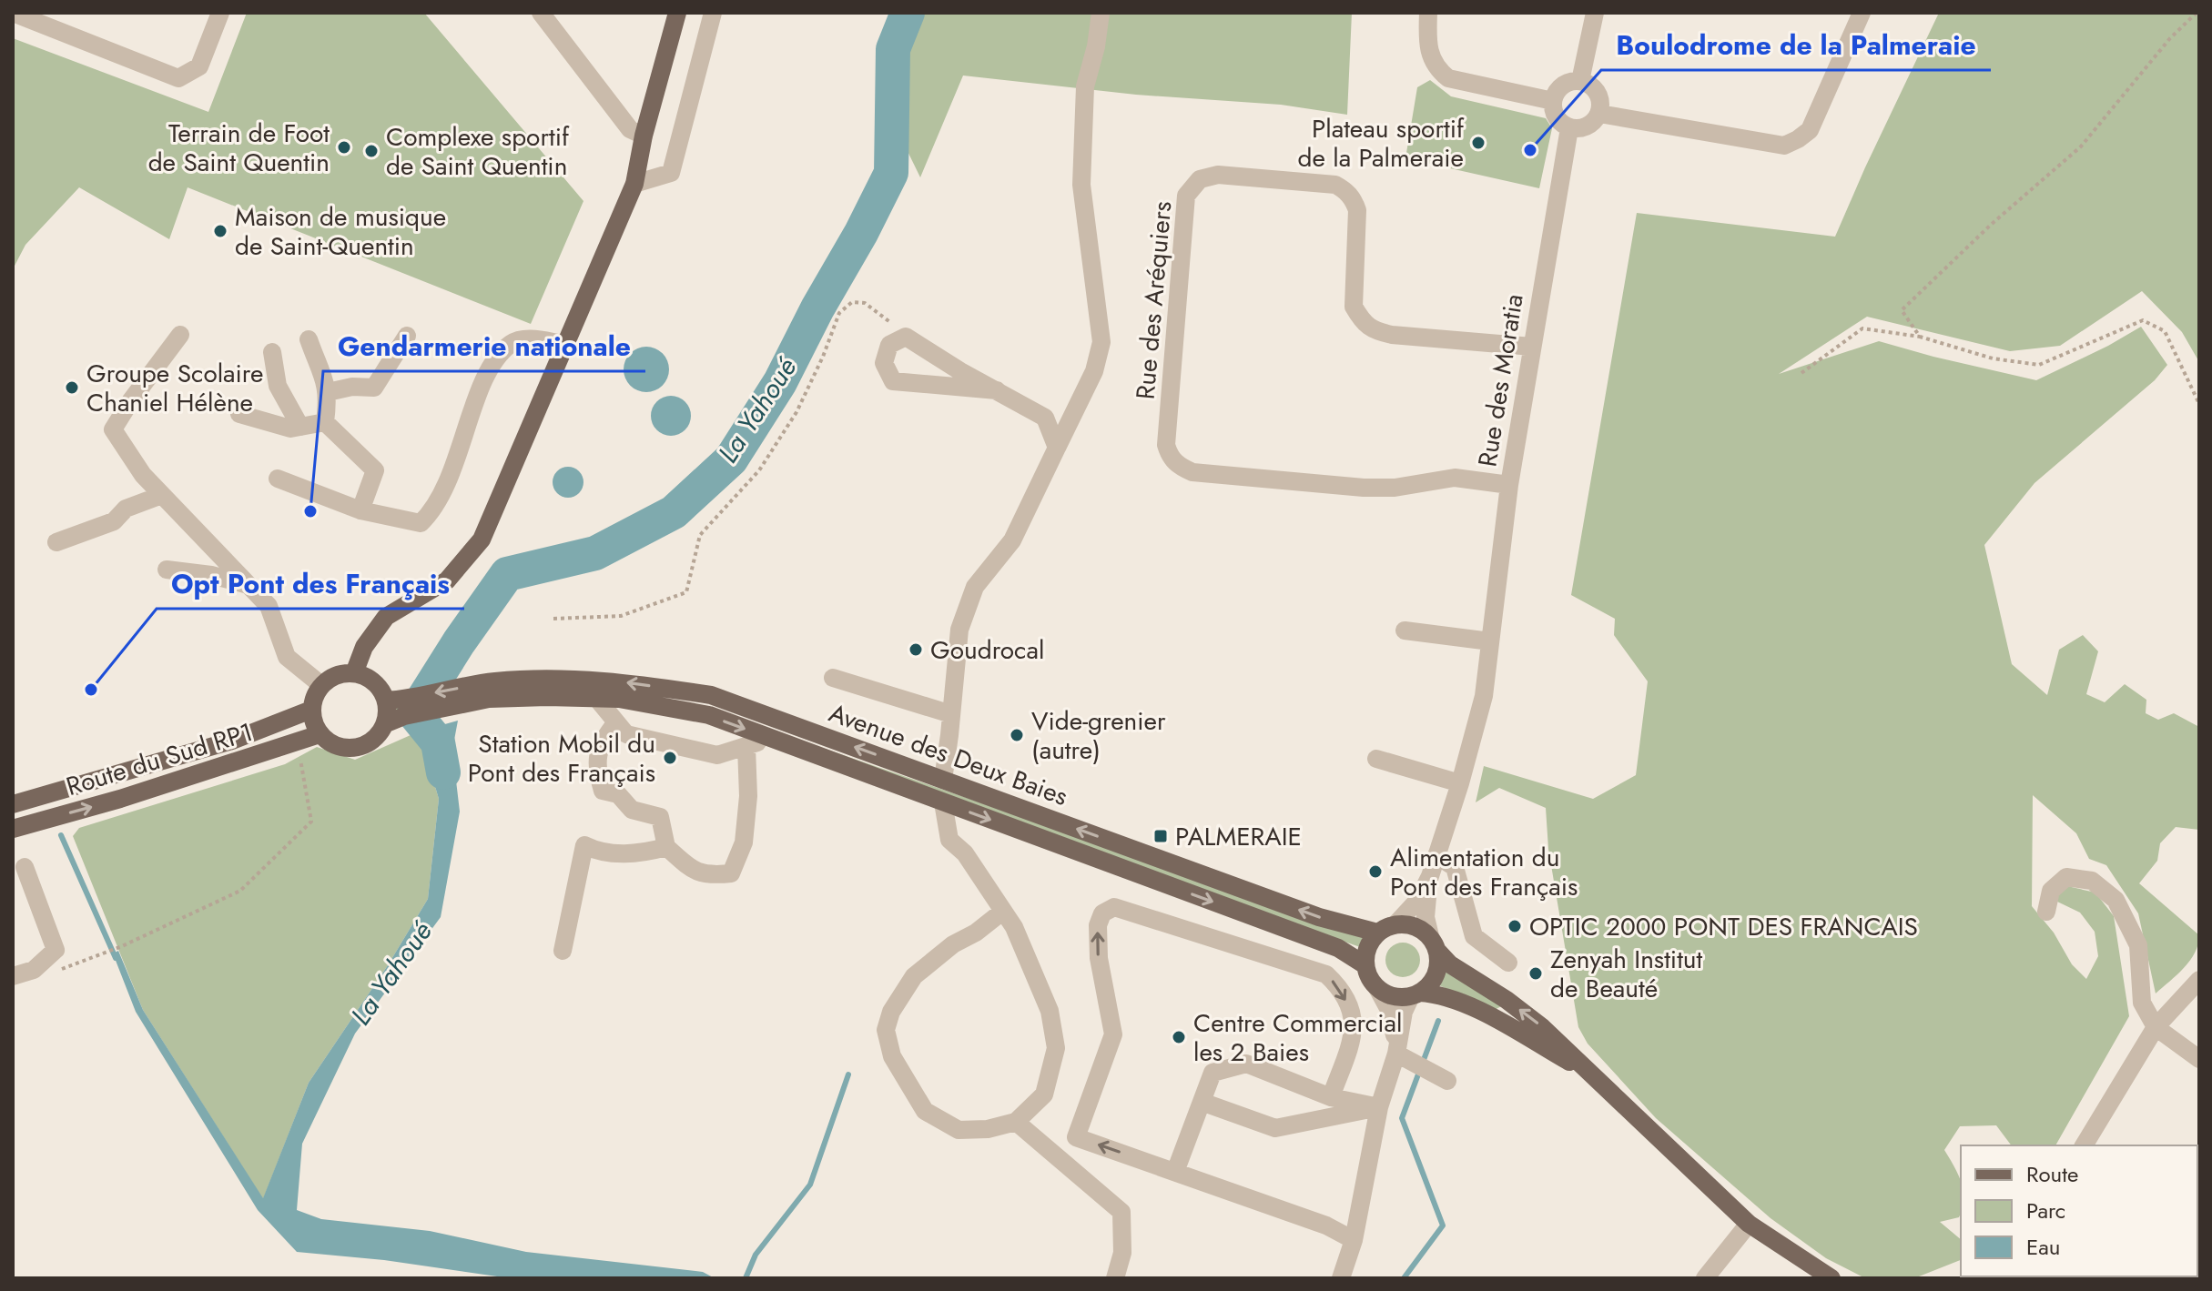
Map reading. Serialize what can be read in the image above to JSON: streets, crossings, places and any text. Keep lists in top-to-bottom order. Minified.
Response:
{"streets":{"main road":["Avenue des Deux Baies","Route du Sud RP1"],"street":["Rue des Aréquiers","Rue des Moratia"]},"crossings":[["Rue des Aréquiers","Rue des Moratia"],["Rue des Moratia","Avenue des Deux Baies"]],"water":["La Yahoué"],"places":{"other":["Plateau sportif de la Palmeraie","Terrain de Foot de Saint Quentin","Boulodrome de la Palmeraie","Complexe sportif de Saint Quentin","Maison de musique de Saint-Quentin","Groupe Scolaire Chaniel Hélène","Gendarmerie nationale","Goudrocal","Opt Pont des Français","Vide-grenier (autre)","Station Mobil du Pont des Français","Alimentation du Pont des Français","OPTIC 2000 PONT DES FRANCAIS","Zenyah Institut de Beauté","Centre Commercial les 2 Baies"],"transit":["PALMERAIE"]},"legend":["Route","Parc","Eau"]}
